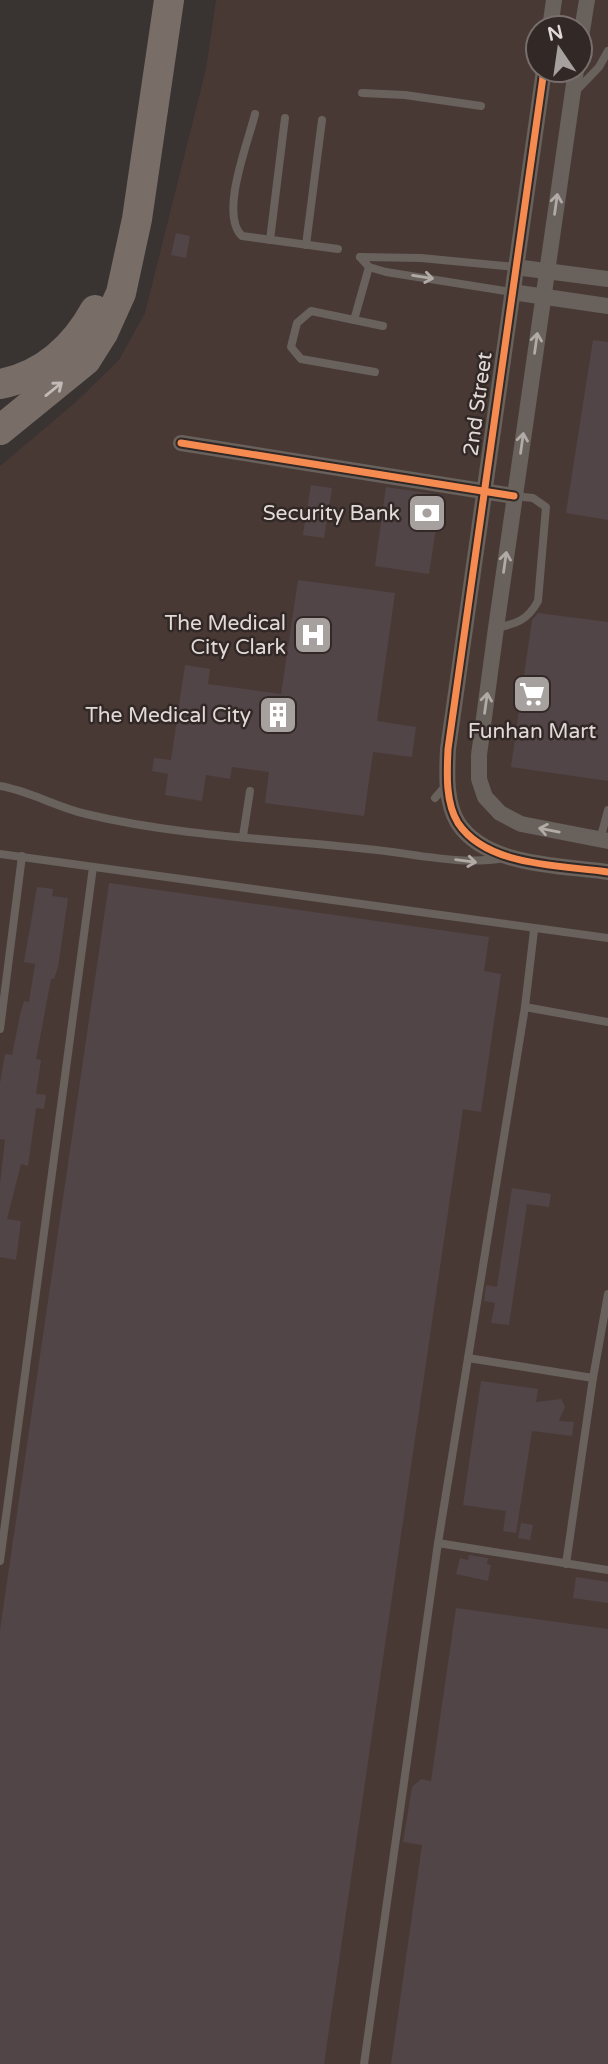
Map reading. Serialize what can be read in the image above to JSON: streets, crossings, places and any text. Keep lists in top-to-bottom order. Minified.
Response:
{"streets":{"street":["2nd Street"]},"places":{"bank":["Security Bank"],"hospital":["The Medical City Clark"],"supermarket":["Funhan Mart"],"building":["The Medical City"]},"north":"top"}
